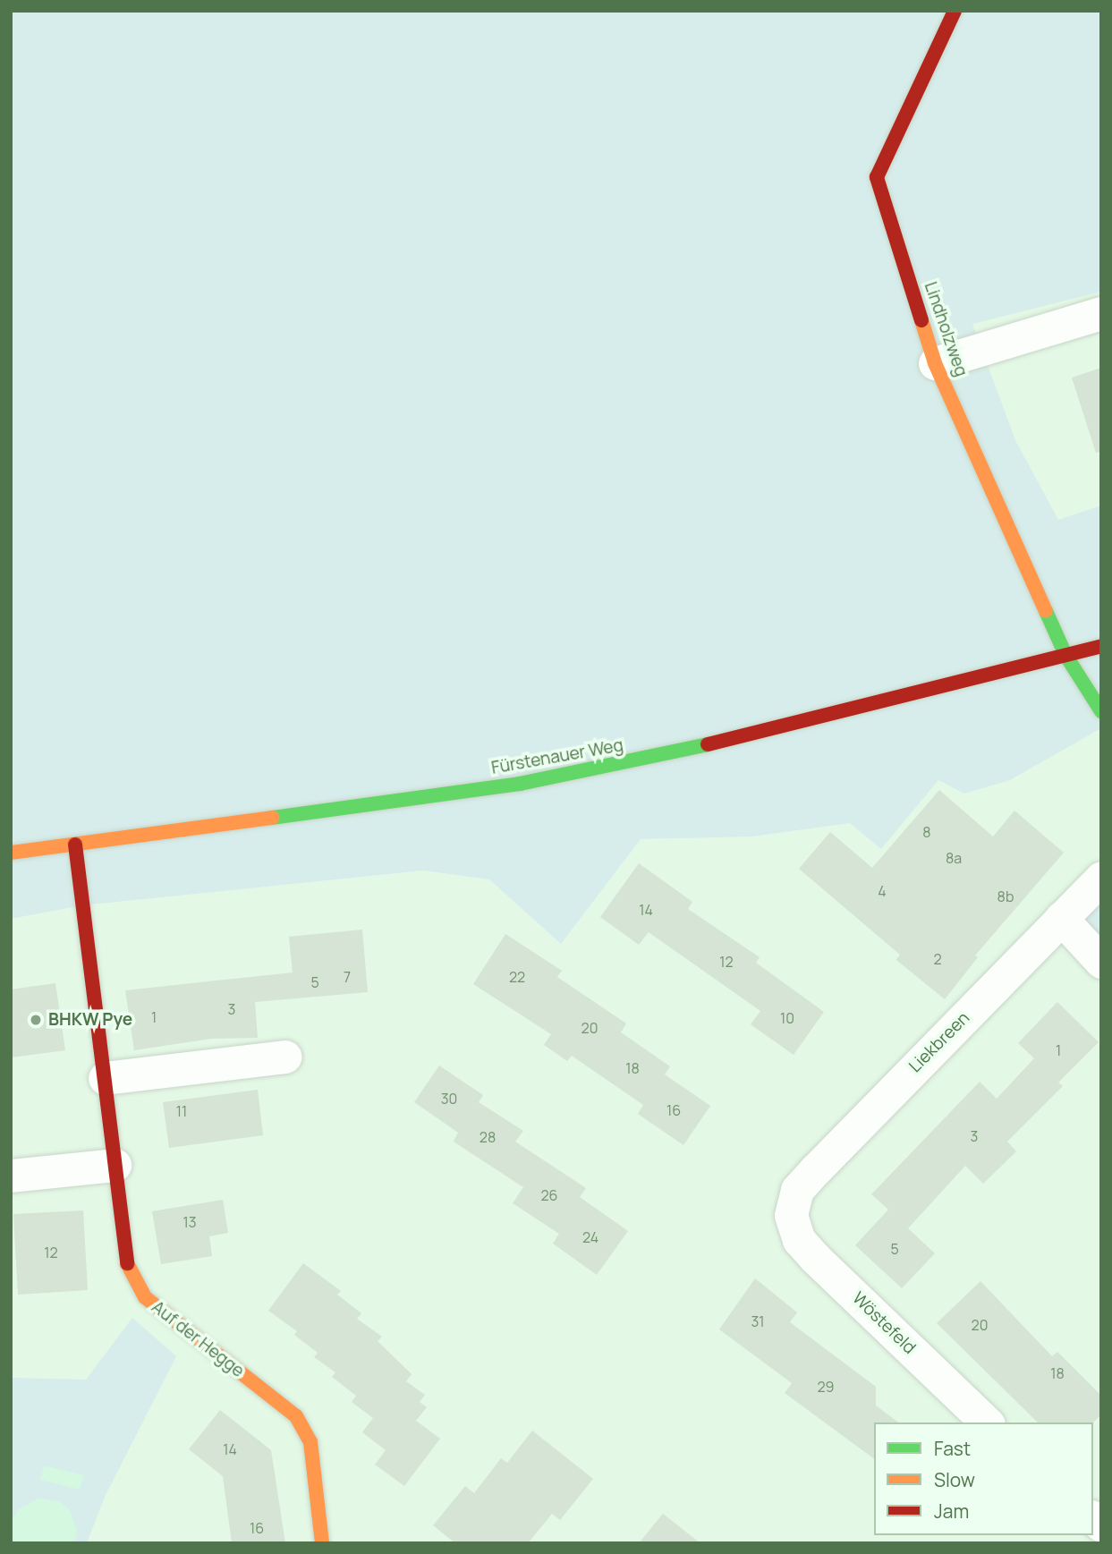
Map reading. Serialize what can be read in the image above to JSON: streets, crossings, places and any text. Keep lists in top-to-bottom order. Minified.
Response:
{"streets":{"street":["Lindholzweg","Fürstenauer Weg","Liekbreen","Wöstefeld","Auf der Hegge"]},"crossings":[["Lindholzweg","Fürstenauer Weg"],["Fürstenauer Weg","Auf der Hegge"],["Liekbreen","Wöstefeld"]],"places":["BHKW Pye"],"house_numbers":["8","8a","4","8b","14","2","12","7","22","5","3","1","10","20","1","18","30","16","11","3","28","26","13","24","5","12","31","20","18","29","14","16"],"legend":["Fast","Slow","Jam"]}
